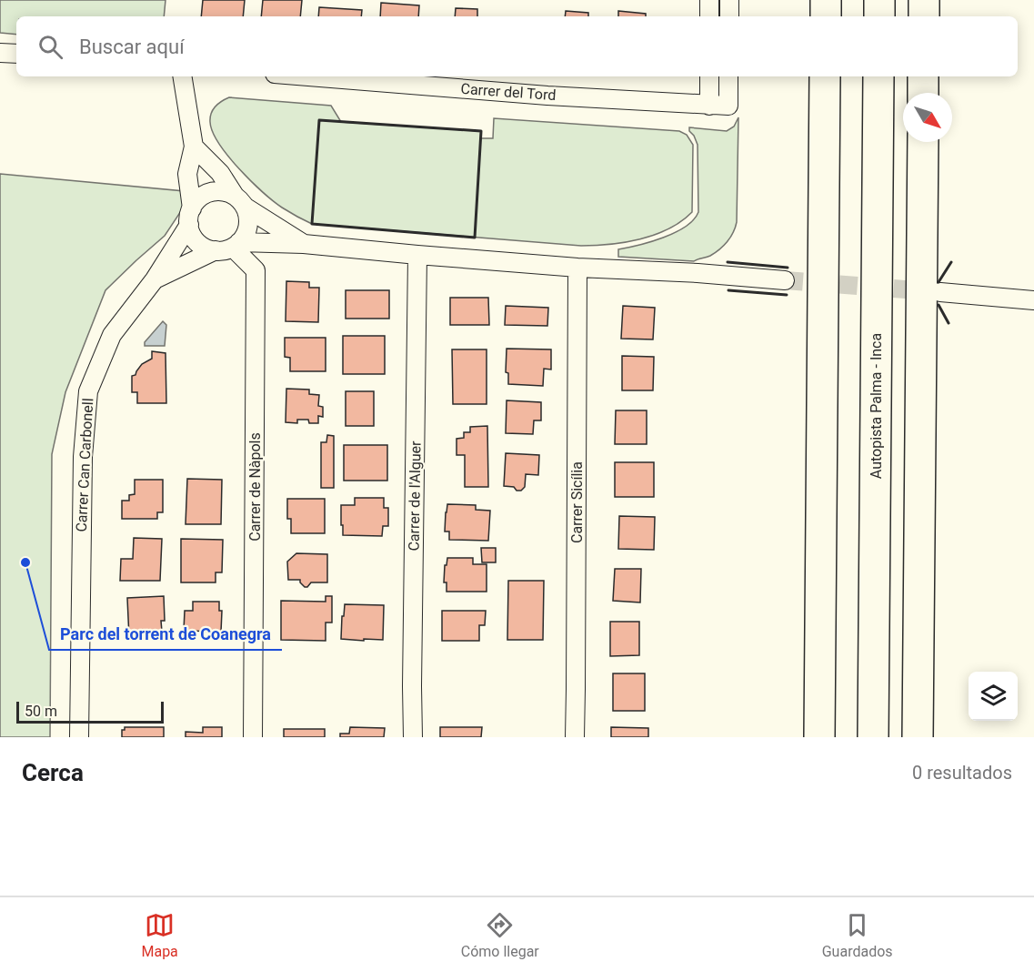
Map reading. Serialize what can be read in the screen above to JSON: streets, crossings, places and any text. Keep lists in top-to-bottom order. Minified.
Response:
{"streets":{"highway":["Autopista Palma - Inca"],"street":["Carrer del Tord","Carrer Can Carbonell","Carrer de Nàpols","Carrer de l'Alguer","Carrer Sicília"]},"crossings":[["Carrer Can Carbonell","Carrer de Nàpols"]],"places":["Parc del torrent de Coanegra"],"scale_bar":"50 m","north":"bottom right","page":{"search":"Buscar aquí","scale":"50 m","heading":["Cerca","0 resultados"],"nav":["Mapa","Cómo llegar","Guardados"]}}
